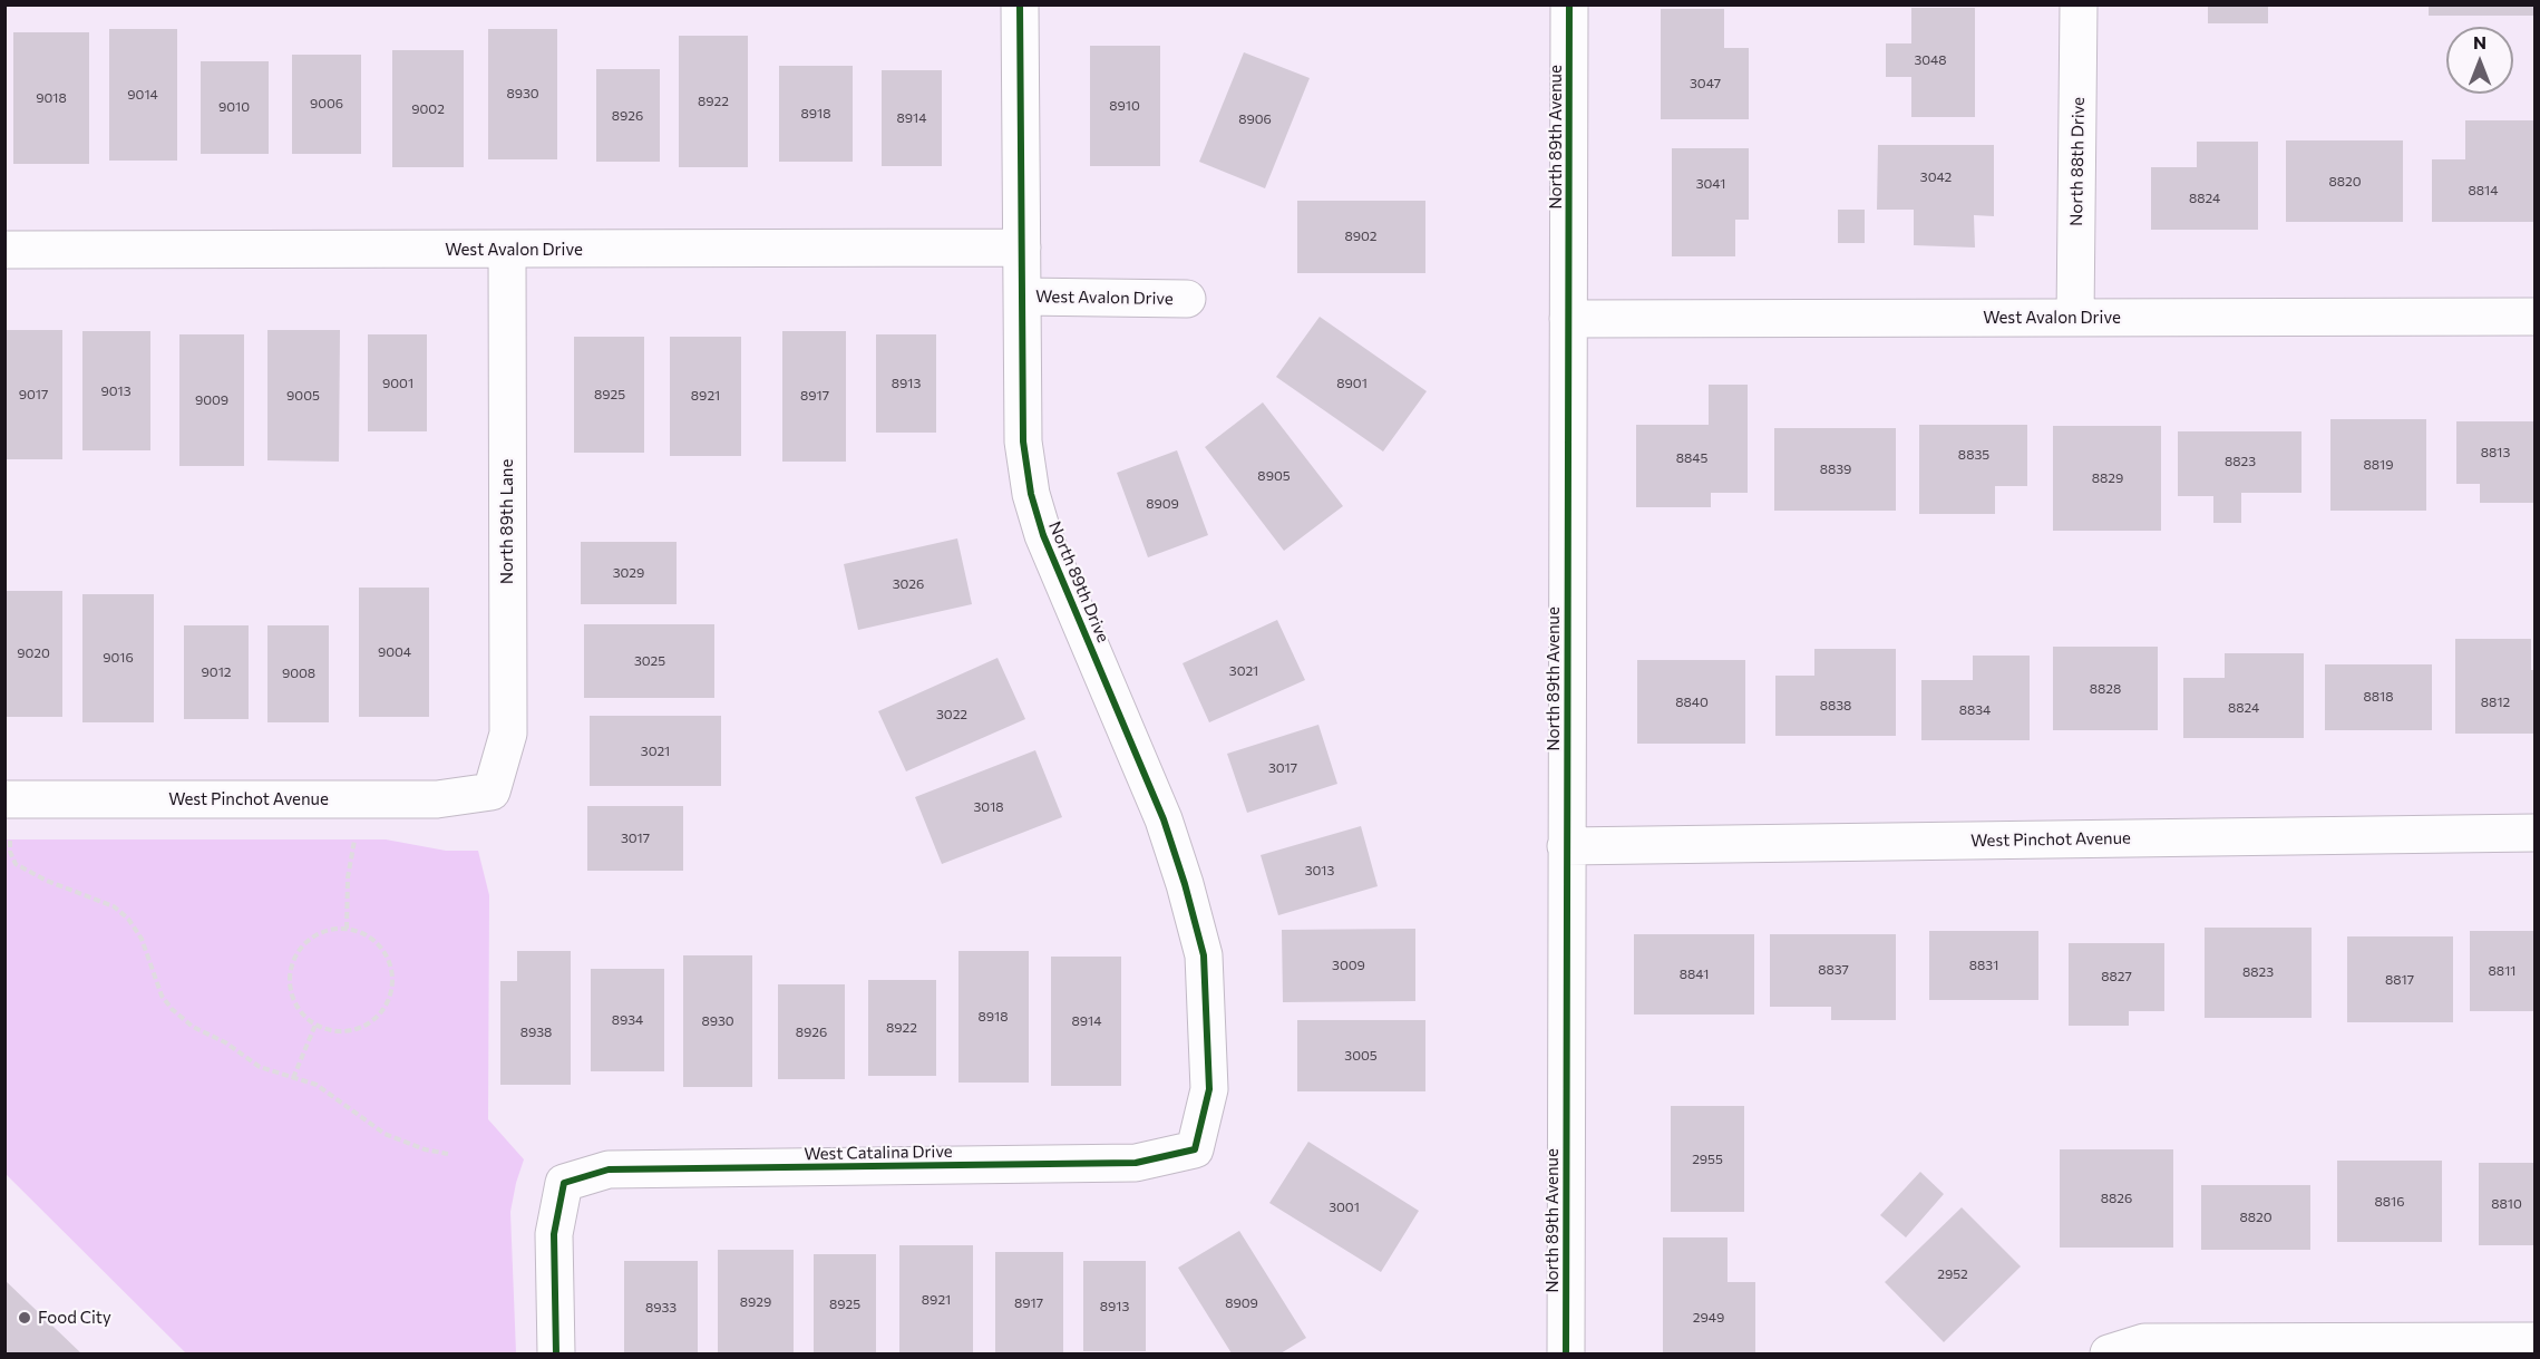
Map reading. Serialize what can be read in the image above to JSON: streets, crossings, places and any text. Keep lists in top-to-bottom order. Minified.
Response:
{"streets":{"street":["North 89th Avenue","North 88th Drive","West Avalon Drive","North 89th Lane","North 89th Drive","West Pinchot Avenue","West Catalina Drive"]},"crossings":[["North 89th Avenue","West Avalon Drive"],["North 89th Avenue","West Pinchot Avenue"],["North 88th Drive","West Avalon Drive"],["West Avalon Drive","North 89th Lane"],["West Avalon Drive","North 89th Drive"],["North 89th Lane","West Pinchot Avenue"],["North 89th Drive","West Catalina Drive"]],"places":["Food City"],"house_numbers":["3048","3047","8930","9014","9018","8922","9006","8910","9010","9002","8918","8926","8914","8906","3042","8820","3041","8814","8824","8902","9001","8913","8901","9013","9017","8925","9005","8921","8917","9009","8813","8835","8845","8823","8819","8839","8905","8829","8909","3029","3026","9004","9020","9016","3025","3021","9012","9008","8828","8818","8840","8812","8838","8824","8834","3022","3021","3017","3018","3017","3013","3009","8831","8837","8811","8823","8841","8827","8817","8918","8934","8930","8914","8922","8938","8926","3005","2955","8826","8816","8810","3001","8820","2952","8921","8929","8917","8909","8925","8913","8933","2949"],"north":"top"}
